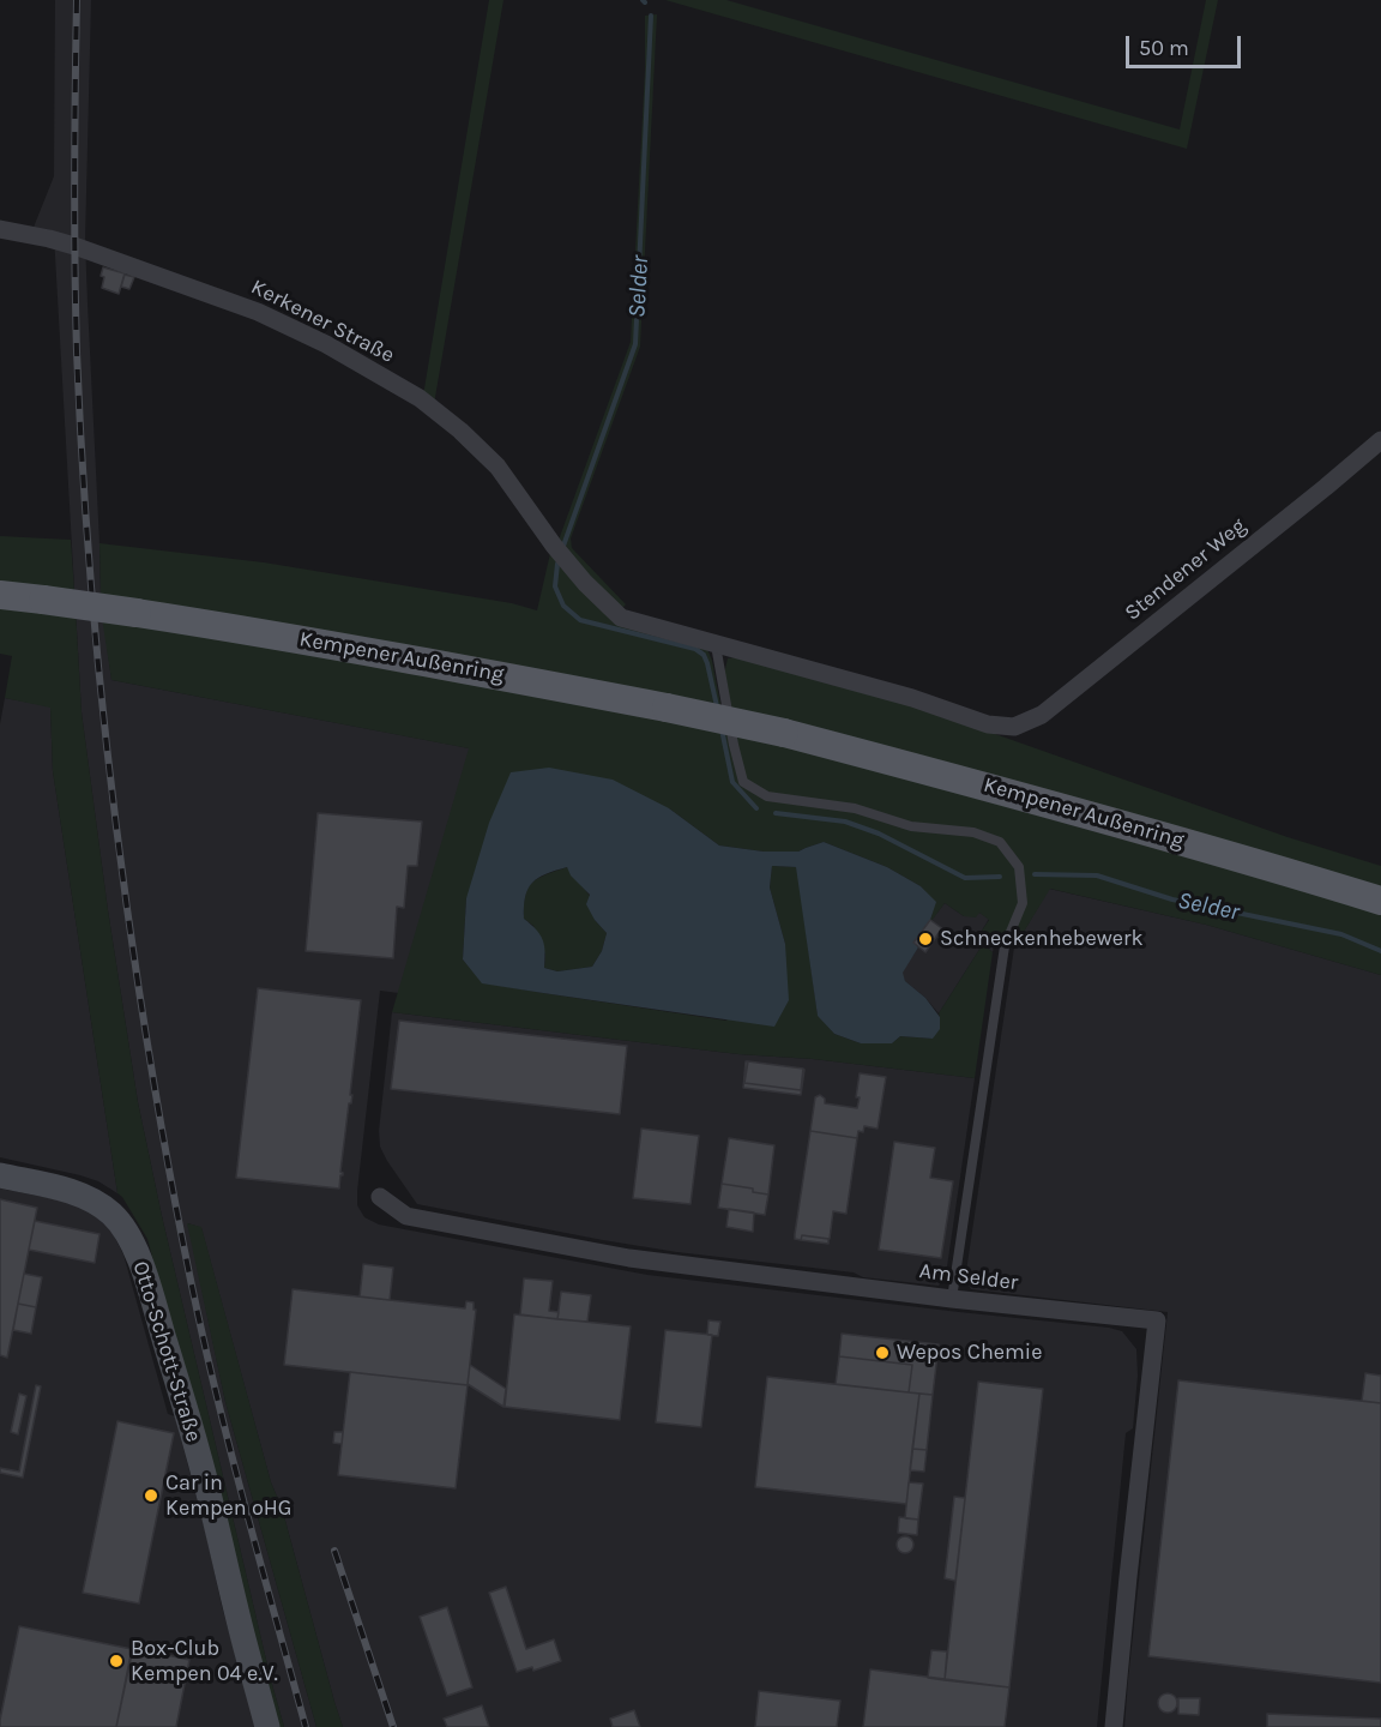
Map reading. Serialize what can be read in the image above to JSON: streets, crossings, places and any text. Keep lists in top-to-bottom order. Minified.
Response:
{"streets":{"main road":["Kempener Außenring"],"street":["Kerkener Straße","Stendener Weg","Am Selder","Otto-Schott-Straße"]},"crossings":[["Kerkener Straße","Stendener Weg"]],"water":["Selder"],"places":["Schneckenhebewerk","Wepos Chemie","Car in Kempen oHG","Box-Club Kempen 04 e.V."],"scale_bar":"50 m"}
